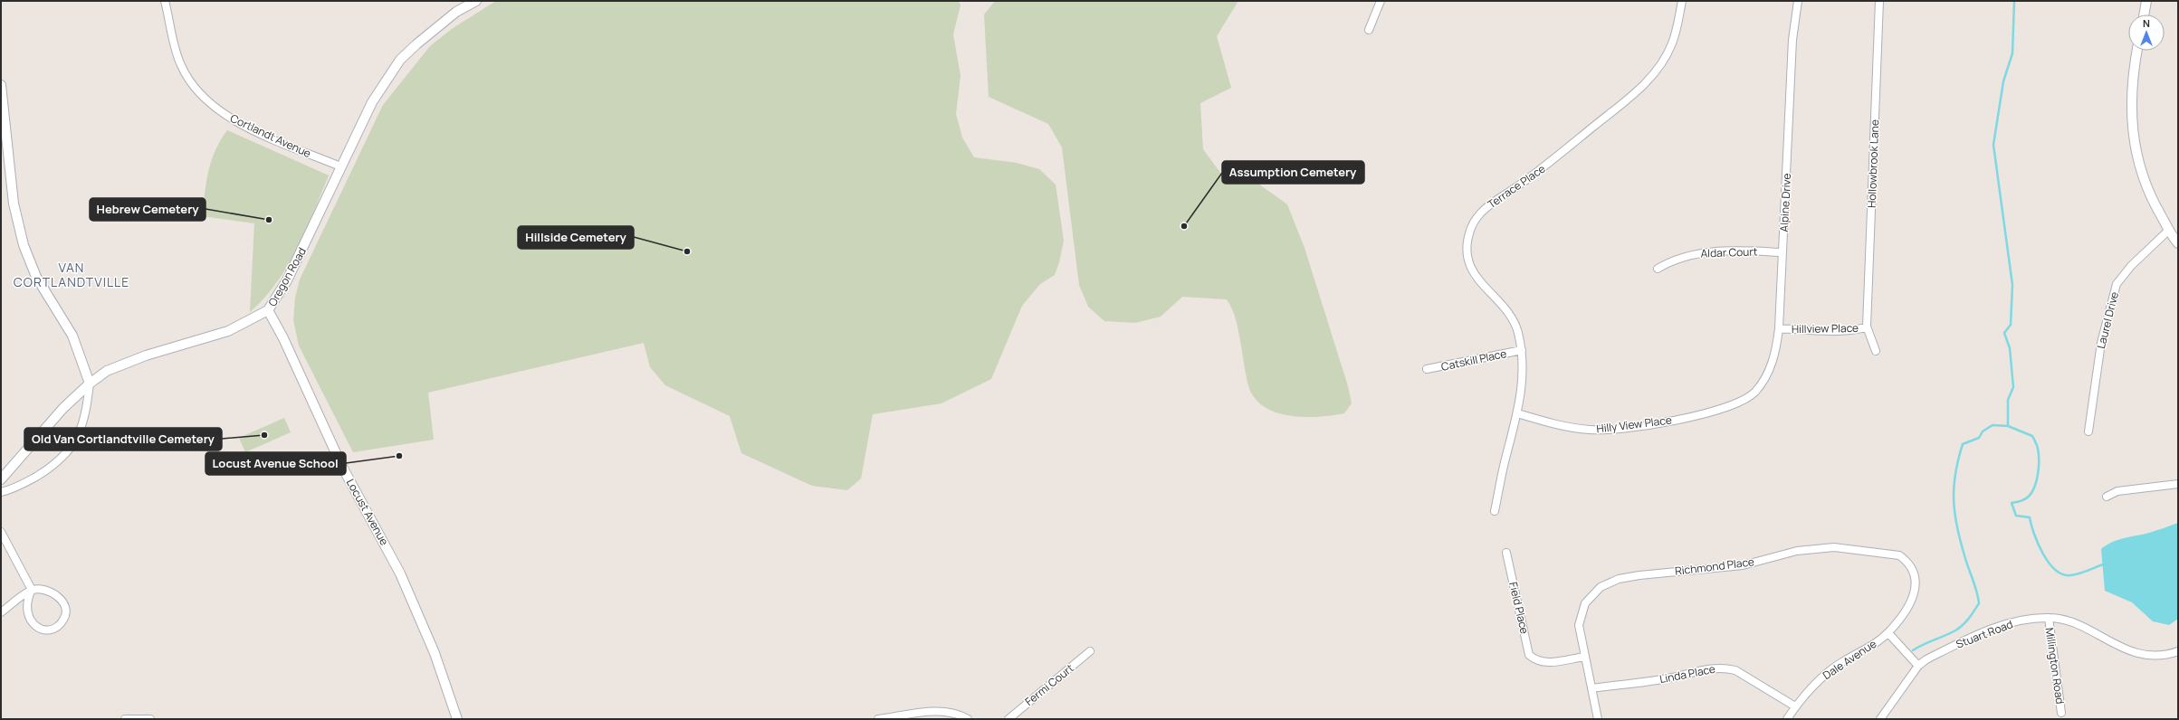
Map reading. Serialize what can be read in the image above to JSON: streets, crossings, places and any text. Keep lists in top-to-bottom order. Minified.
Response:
{"streets":{"street":["Cortlandt Avenue","Hollowbrook Lane","Terrace Place","Alpine Drive","Aldar Court","Oregon Road","Laurel Drive","Hillview Place","Catskill Place","Hilly View Place","Locust Avenue","Richmond Place","Field Place","Stuart Road","Dale Avenue","Millington Road","Linda Place","Fermi Court"]},"crossings":[["Cortlandt Avenue","Oregon Road"],["Hollowbrook Lane","Hillview Place"],["Terrace Place","Catskill Place"],["Terrace Place","Hilly View Place"],["Alpine Drive","Aldar Court"],["Alpine Drive","Hillview Place"],["Alpine Drive","Hilly View Place"],["Oregon Road","Locust Avenue"],["Richmond Place","Field Place"],["Richmond Place","Dale Avenue"],["Richmond Place","Linda Place"],["Stuart Road","Millington Road"],["Dale Avenue","Linda Place"]],"districts":["VAN CORTLANDTVILLE"],"places":["Hebrew Cemetery","Assumption Cemetery","Hillside Cemetery","Old Van Cortlandtville Cemetery","Locust Avenue School"],"north":"top"}
